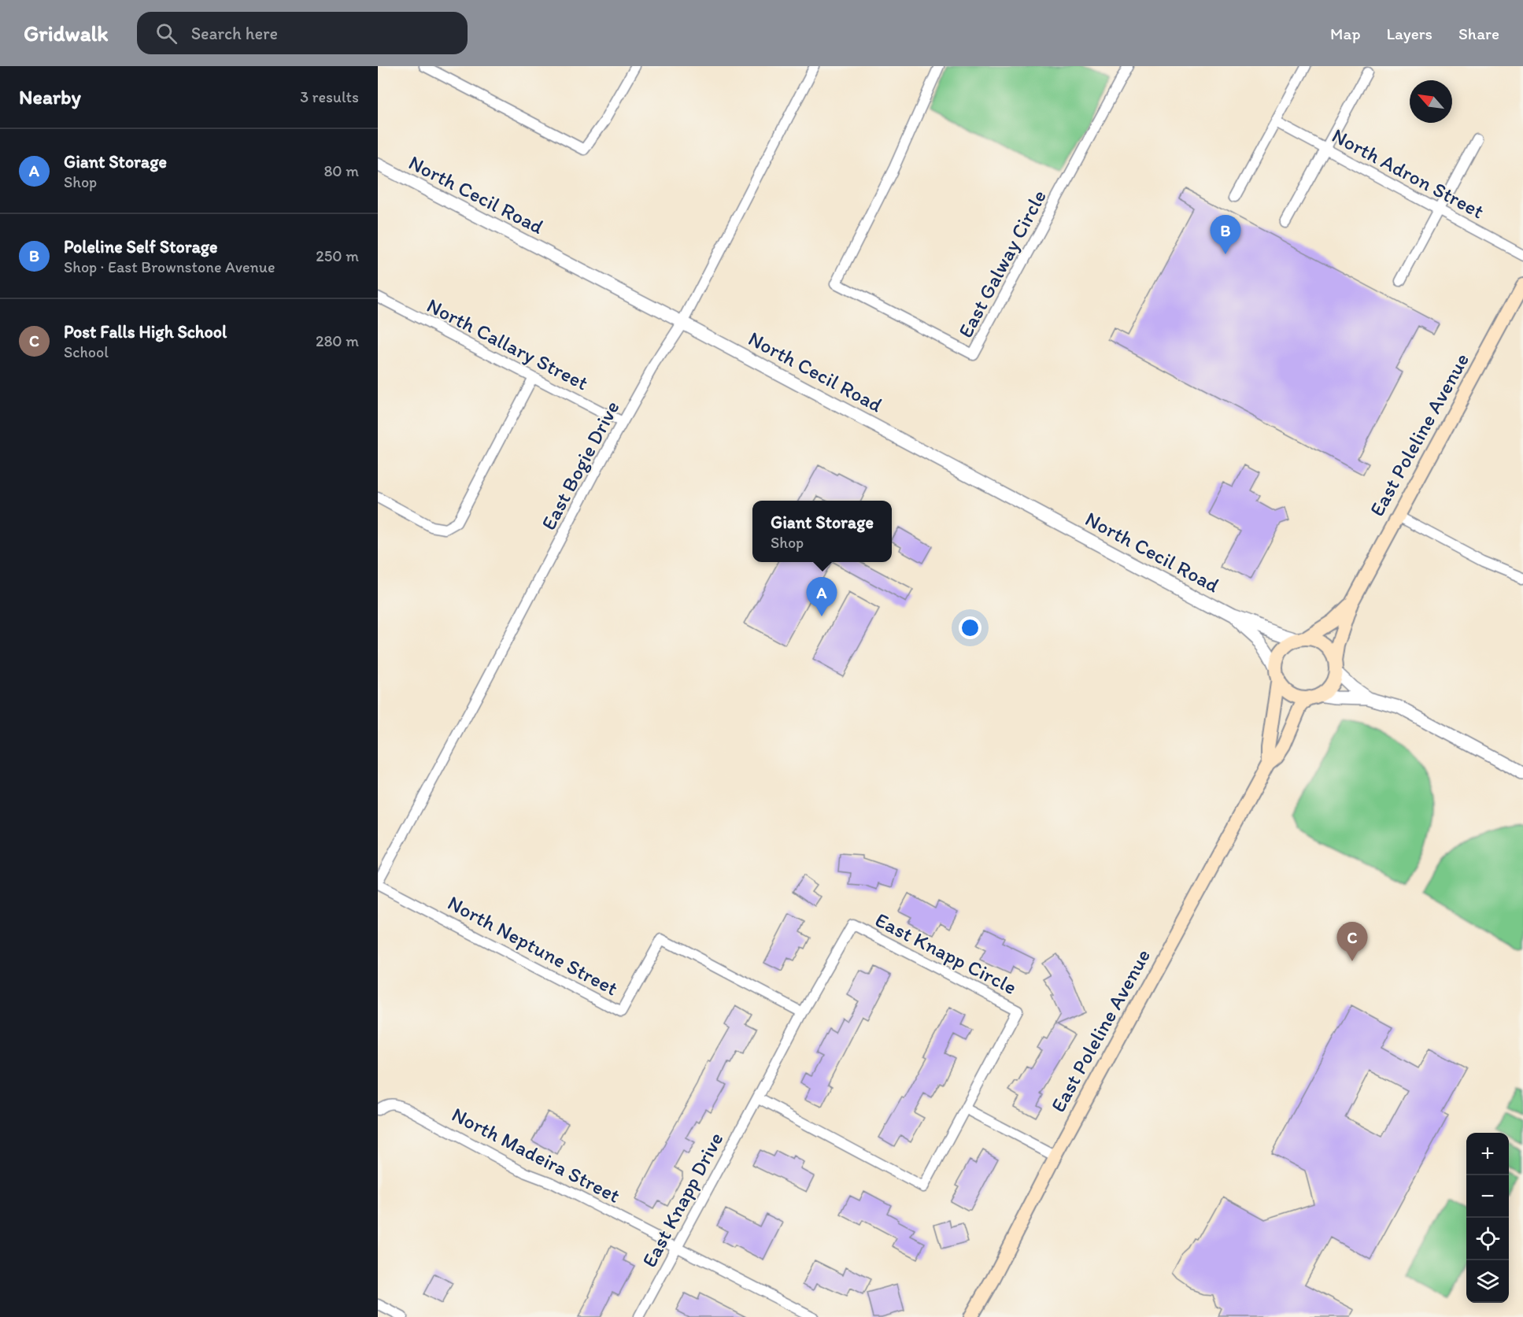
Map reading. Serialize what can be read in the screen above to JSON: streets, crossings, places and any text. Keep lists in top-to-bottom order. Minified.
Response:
{"streets":{"main road":["East Poleline Avenue"],"street":["North Adron Street","North Cecil Road","East Galway Circle","North Callary Street","East Bogie Drive","North Neptune Street","East Knapp Circle","North Madeira Street","East Knapp Drive"]},"crossings":[["North Cecil Road","East Poleline Avenue"],["North Cecil Road","East Bogie Drive"],["North Callary Street","East Bogie Drive"],["East Bogie Drive","North Neptune Street"],["North Neptune Street","East Knapp Circle"],["East Knapp Circle","East Knapp Drive"],["North Madeira Street","East Knapp Drive"]],"north":"top left","page":{"header":"Gridwalk","search":"Search here","nav":["Map","Layers","Share"],"heading":["Nearby","3 results"],"list":[{"mark":"A","name":"Giant Storage","note":"Shop","value":"80 m"},{"mark":"B","name":"Poleline Self Storage","note":"Shop · East Brownstone Avenue","value":"250 m"},{"mark":"C","name":"Post Falls High School","note":"School","value":"280 m"}],"pins":["B","A","C"],"popup":["Giant Storage","Shop"],"map_buttons":["+","−"]}}
